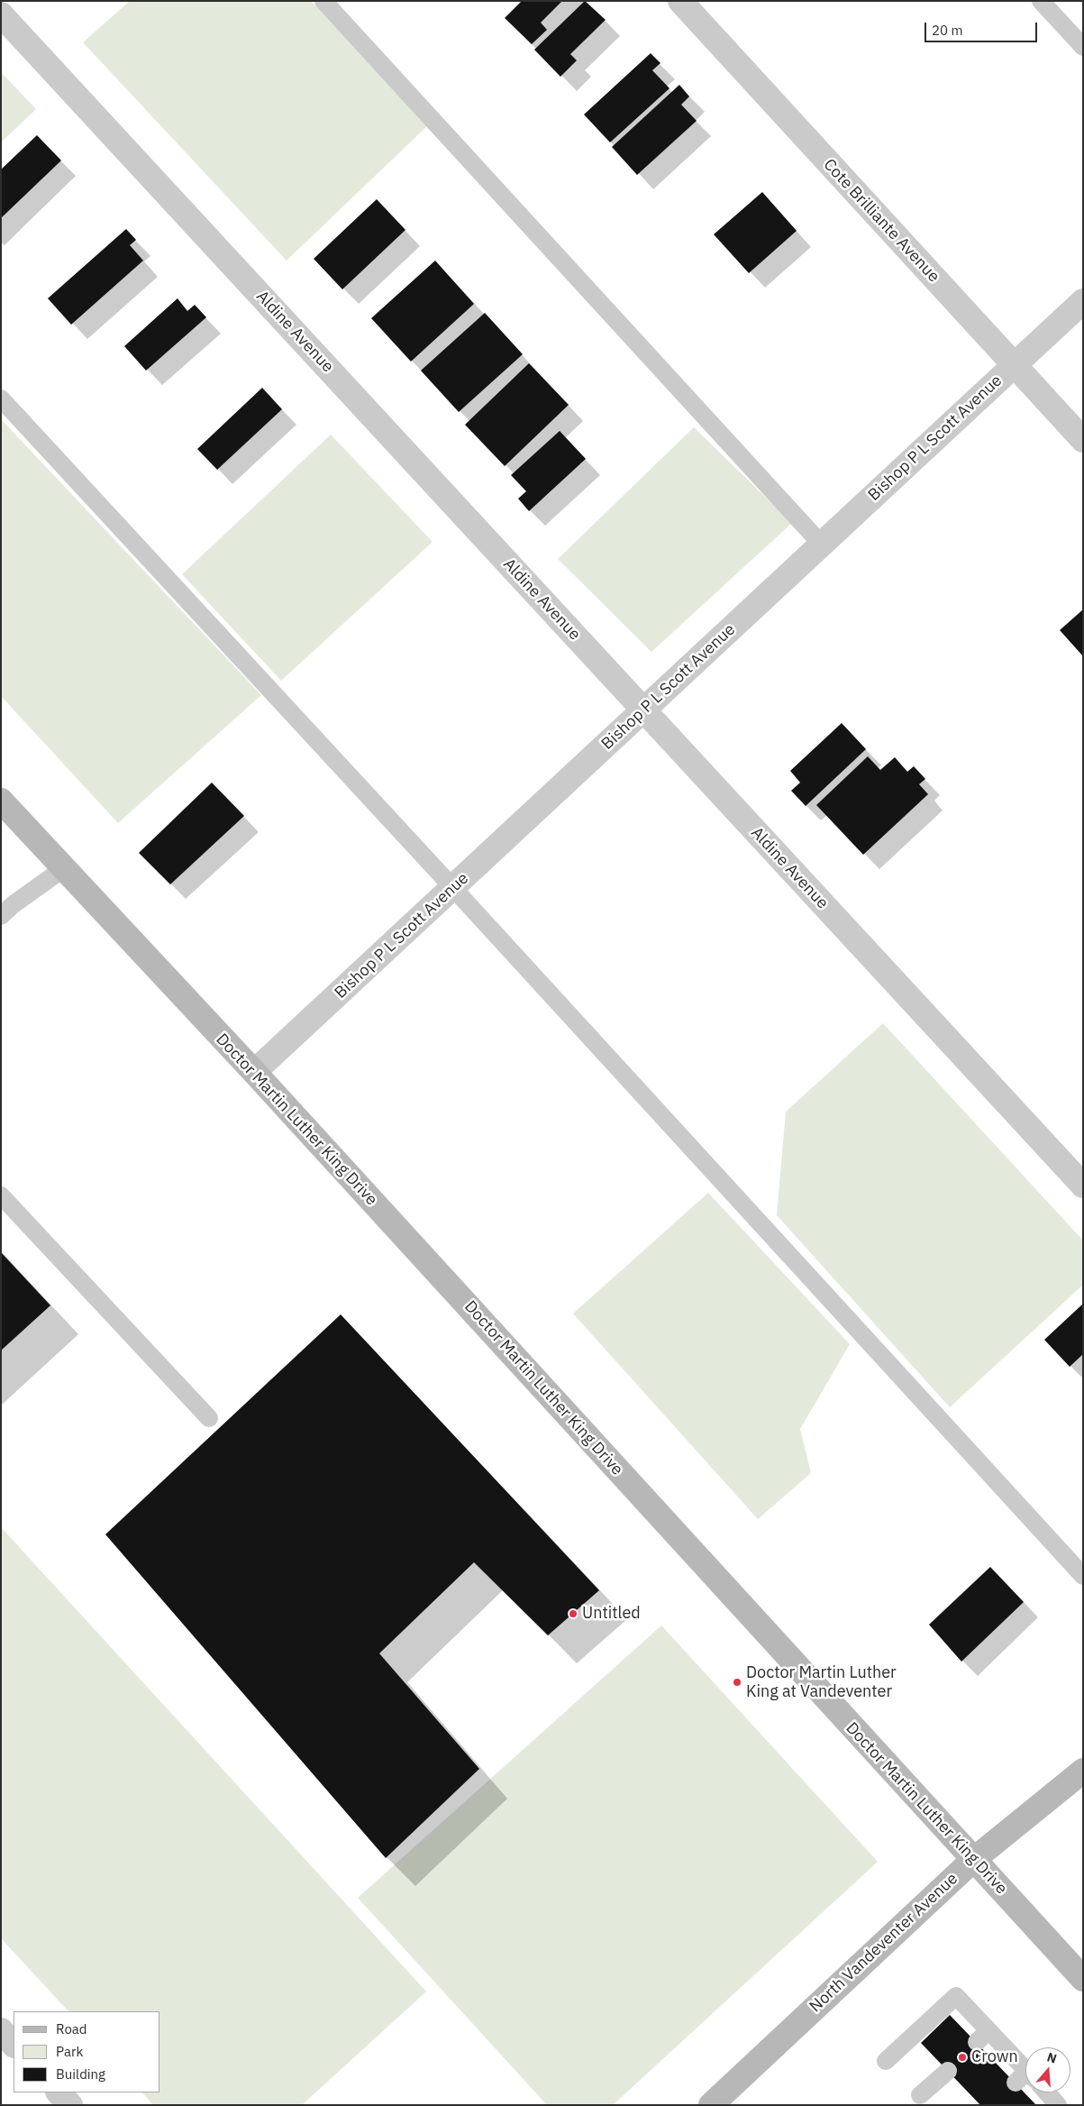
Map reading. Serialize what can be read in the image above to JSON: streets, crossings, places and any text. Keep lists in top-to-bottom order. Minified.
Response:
{"streets":{"main road":["Doctor Martin Luther King Drive","North Vandeventer Avenue"],"street":["Cote Brilliante Avenue","Aldine Avenue","Bishop P L Scott Avenue"]},"crossings":[["Cote Brilliante Avenue","Bishop P L Scott Avenue"],["Aldine Avenue","Bishop P L Scott Avenue"],["Bishop P L Scott Avenue","Doctor Martin Luther King Drive"],["Doctor Martin Luther King Drive","North Vandeventer Avenue"]],"places":["Untitled","Doctor Martin Luther King at Vandeventer","Crown"],"legend":["Road","Park","Building"],"scale_bar":"20 m","north":"top"}
